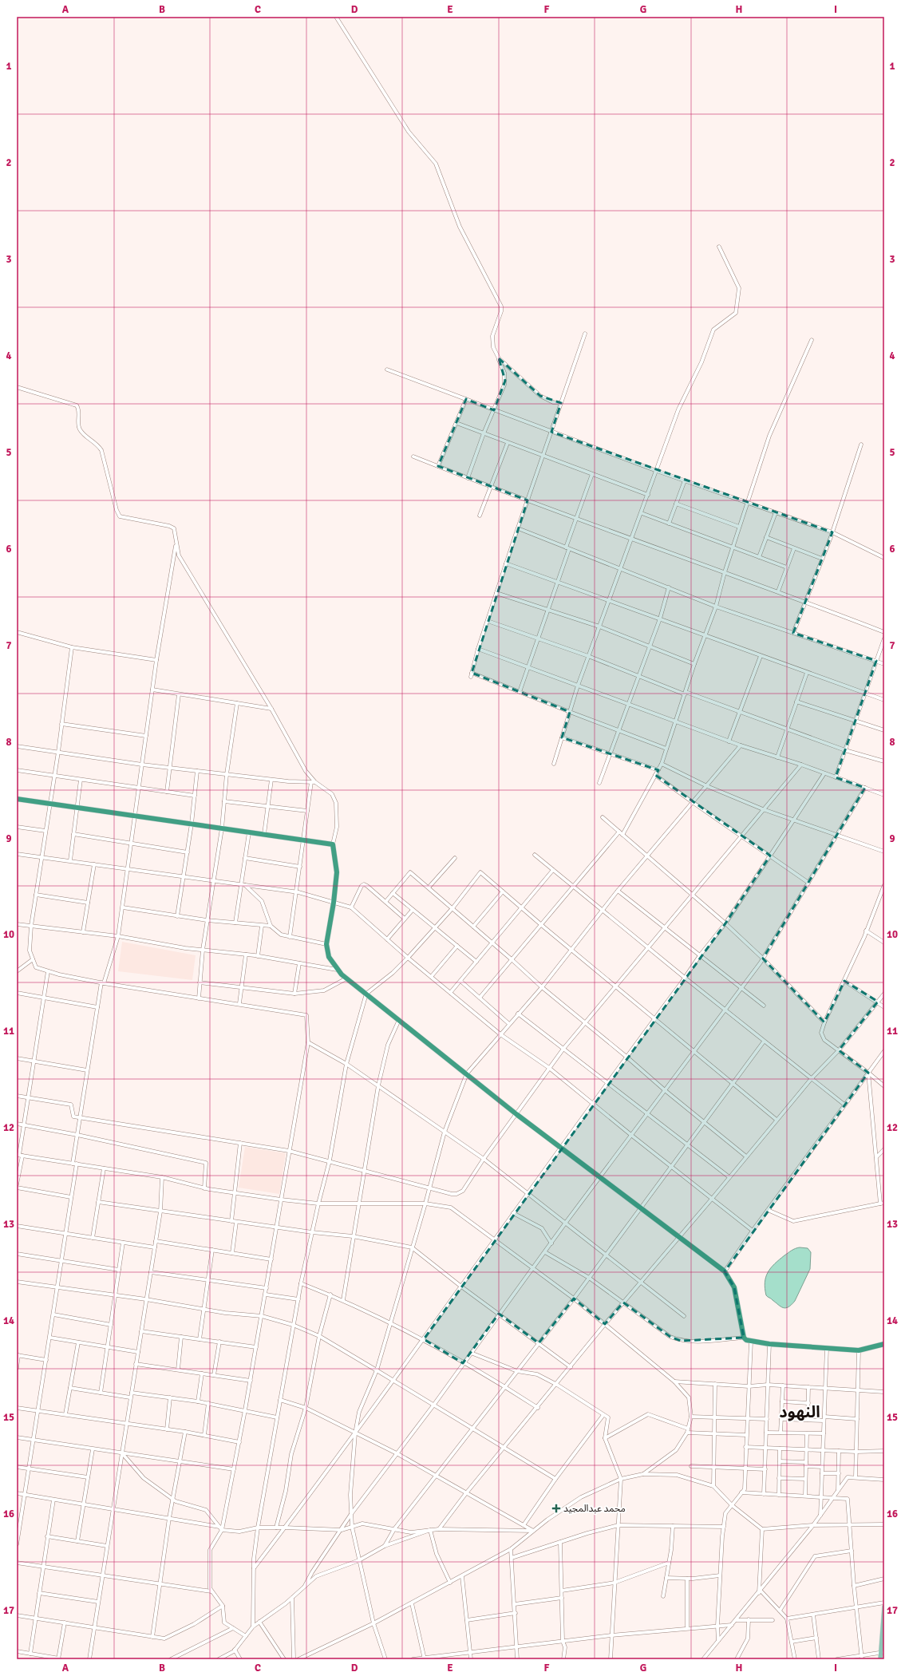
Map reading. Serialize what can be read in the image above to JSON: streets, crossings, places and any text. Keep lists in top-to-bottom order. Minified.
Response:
{"districts":["النهود"],"places":{"health":["محمد عبدالمجيد"]},"grid":{"columns":["A","B","C","D","E","F","G","H","I"],"rows":["1","2","3","4","5","6","7","8","9","10","11","12","13","14","15","16","17"]}}
